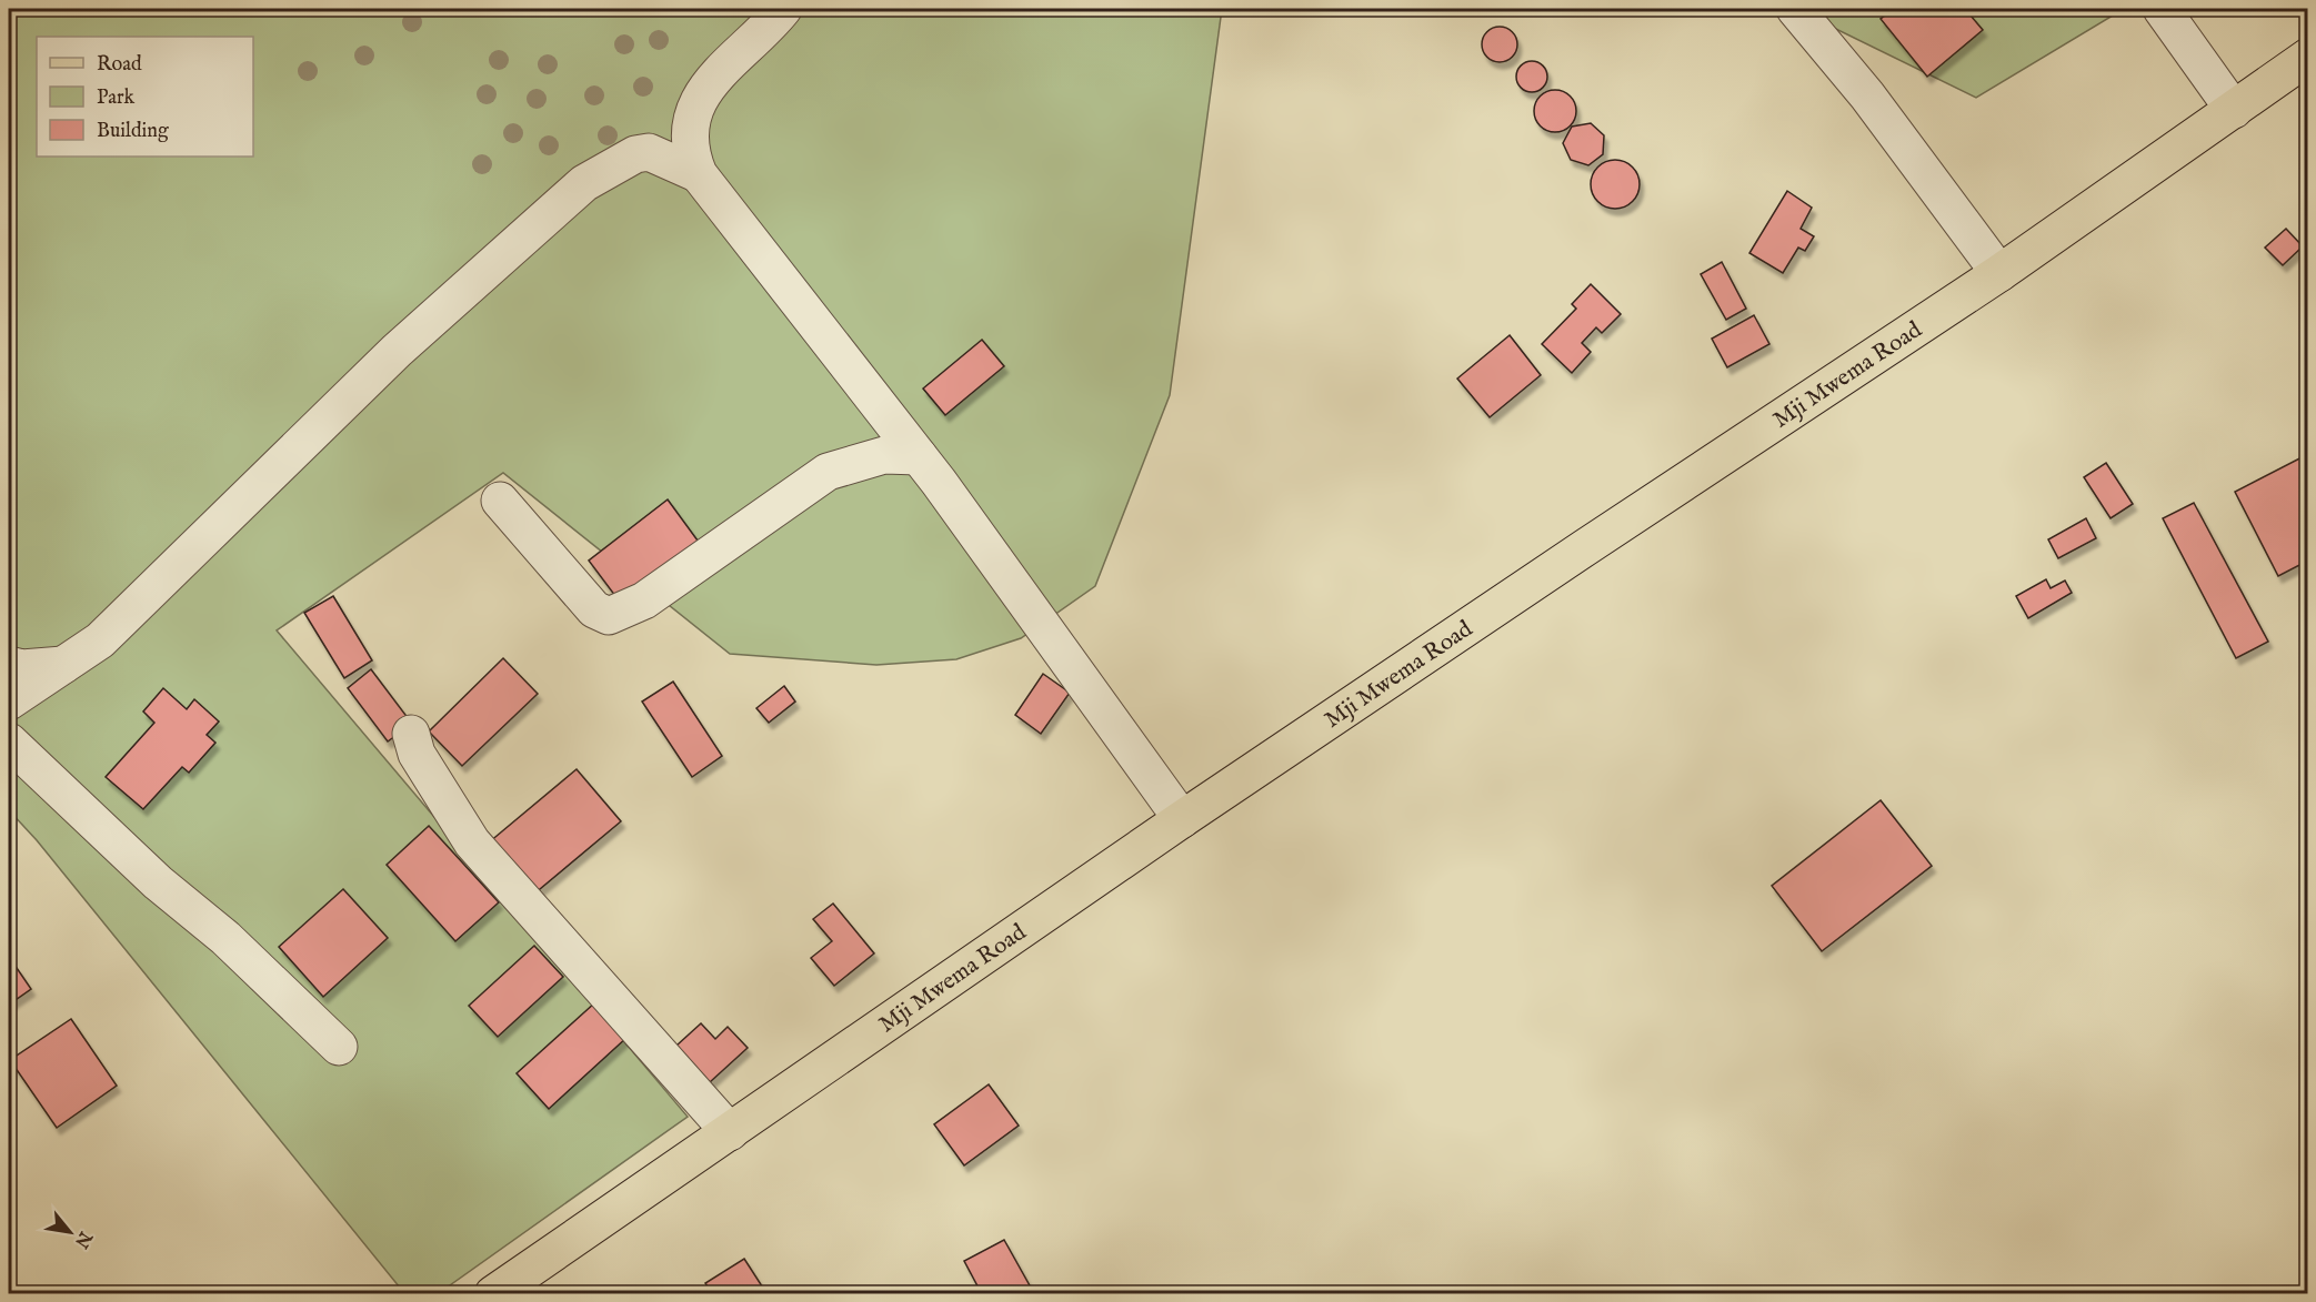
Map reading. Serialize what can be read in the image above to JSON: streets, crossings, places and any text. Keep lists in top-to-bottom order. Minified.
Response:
{"streets":{"main road":["Mji Mwema Road"]},"legend":["Road","Park","Building"],"north":"bottom right"}
